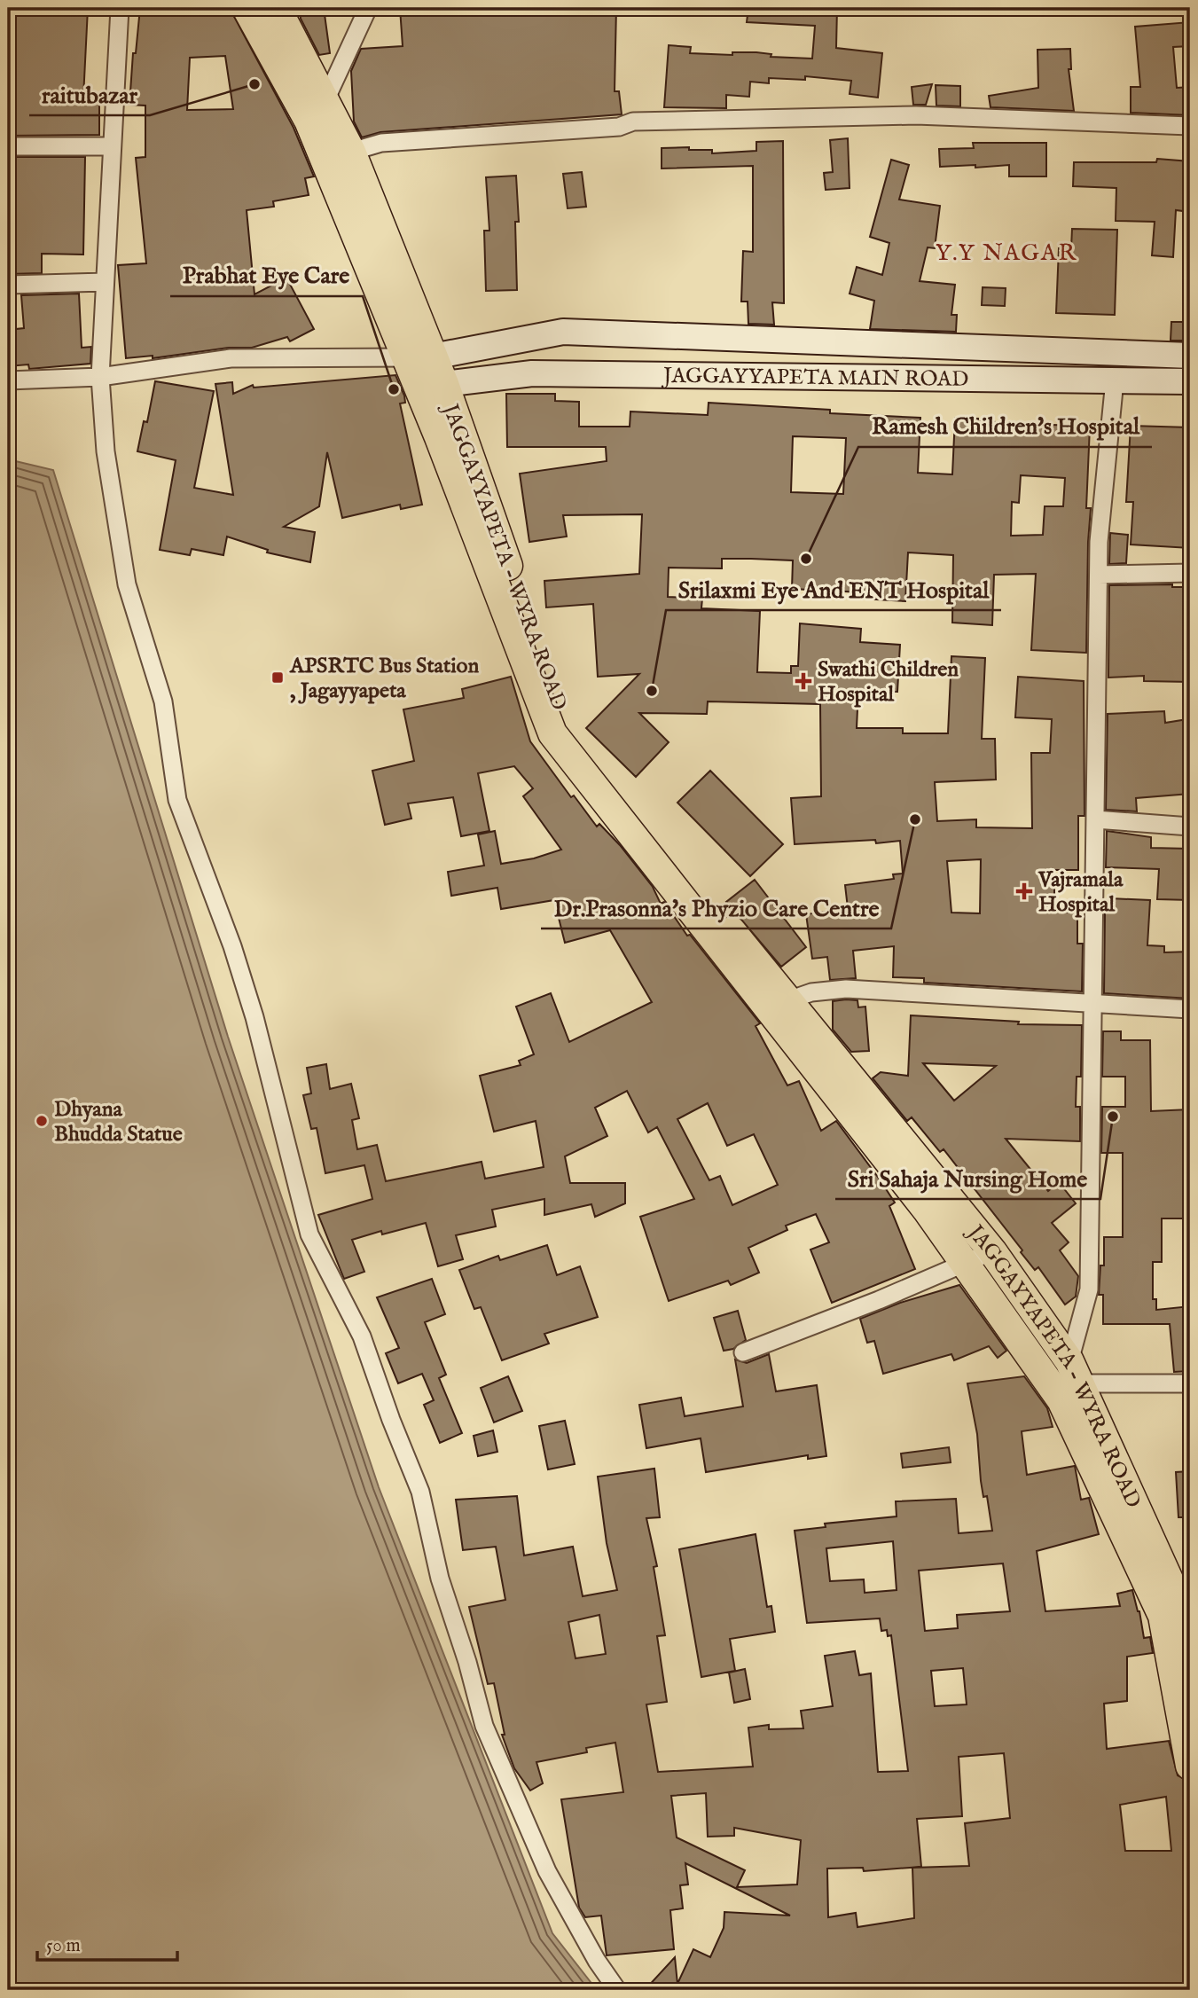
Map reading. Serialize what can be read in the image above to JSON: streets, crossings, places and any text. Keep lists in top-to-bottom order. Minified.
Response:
{"streets":{"main road":["JAGGAYYAPETA MAIN ROAD","JAGGAYYAPETA - WYRA ROAD"]},"crossings":[["JAGGAYYAPETA MAIN ROAD","JAGGAYYAPETA - WYRA ROAD"]],"districts":["Y.Y NAGAR"],"places":{"other":["raitubazar","Prabhat Eye Care","Ramesh Children's Hospital","Srilaxmi Eye And ENT Hospital","Dr.Prasonna's Phyzio Care Centre","Sri Sahaja Nursing Home","Dhyana Bhudda Statue"],"transit":["APSRTC Bus Station , Jagayyapeta"],"health":["Swathi Children Hospital","Vajramala Hospital"]},"scale_bar":"50 m"}
